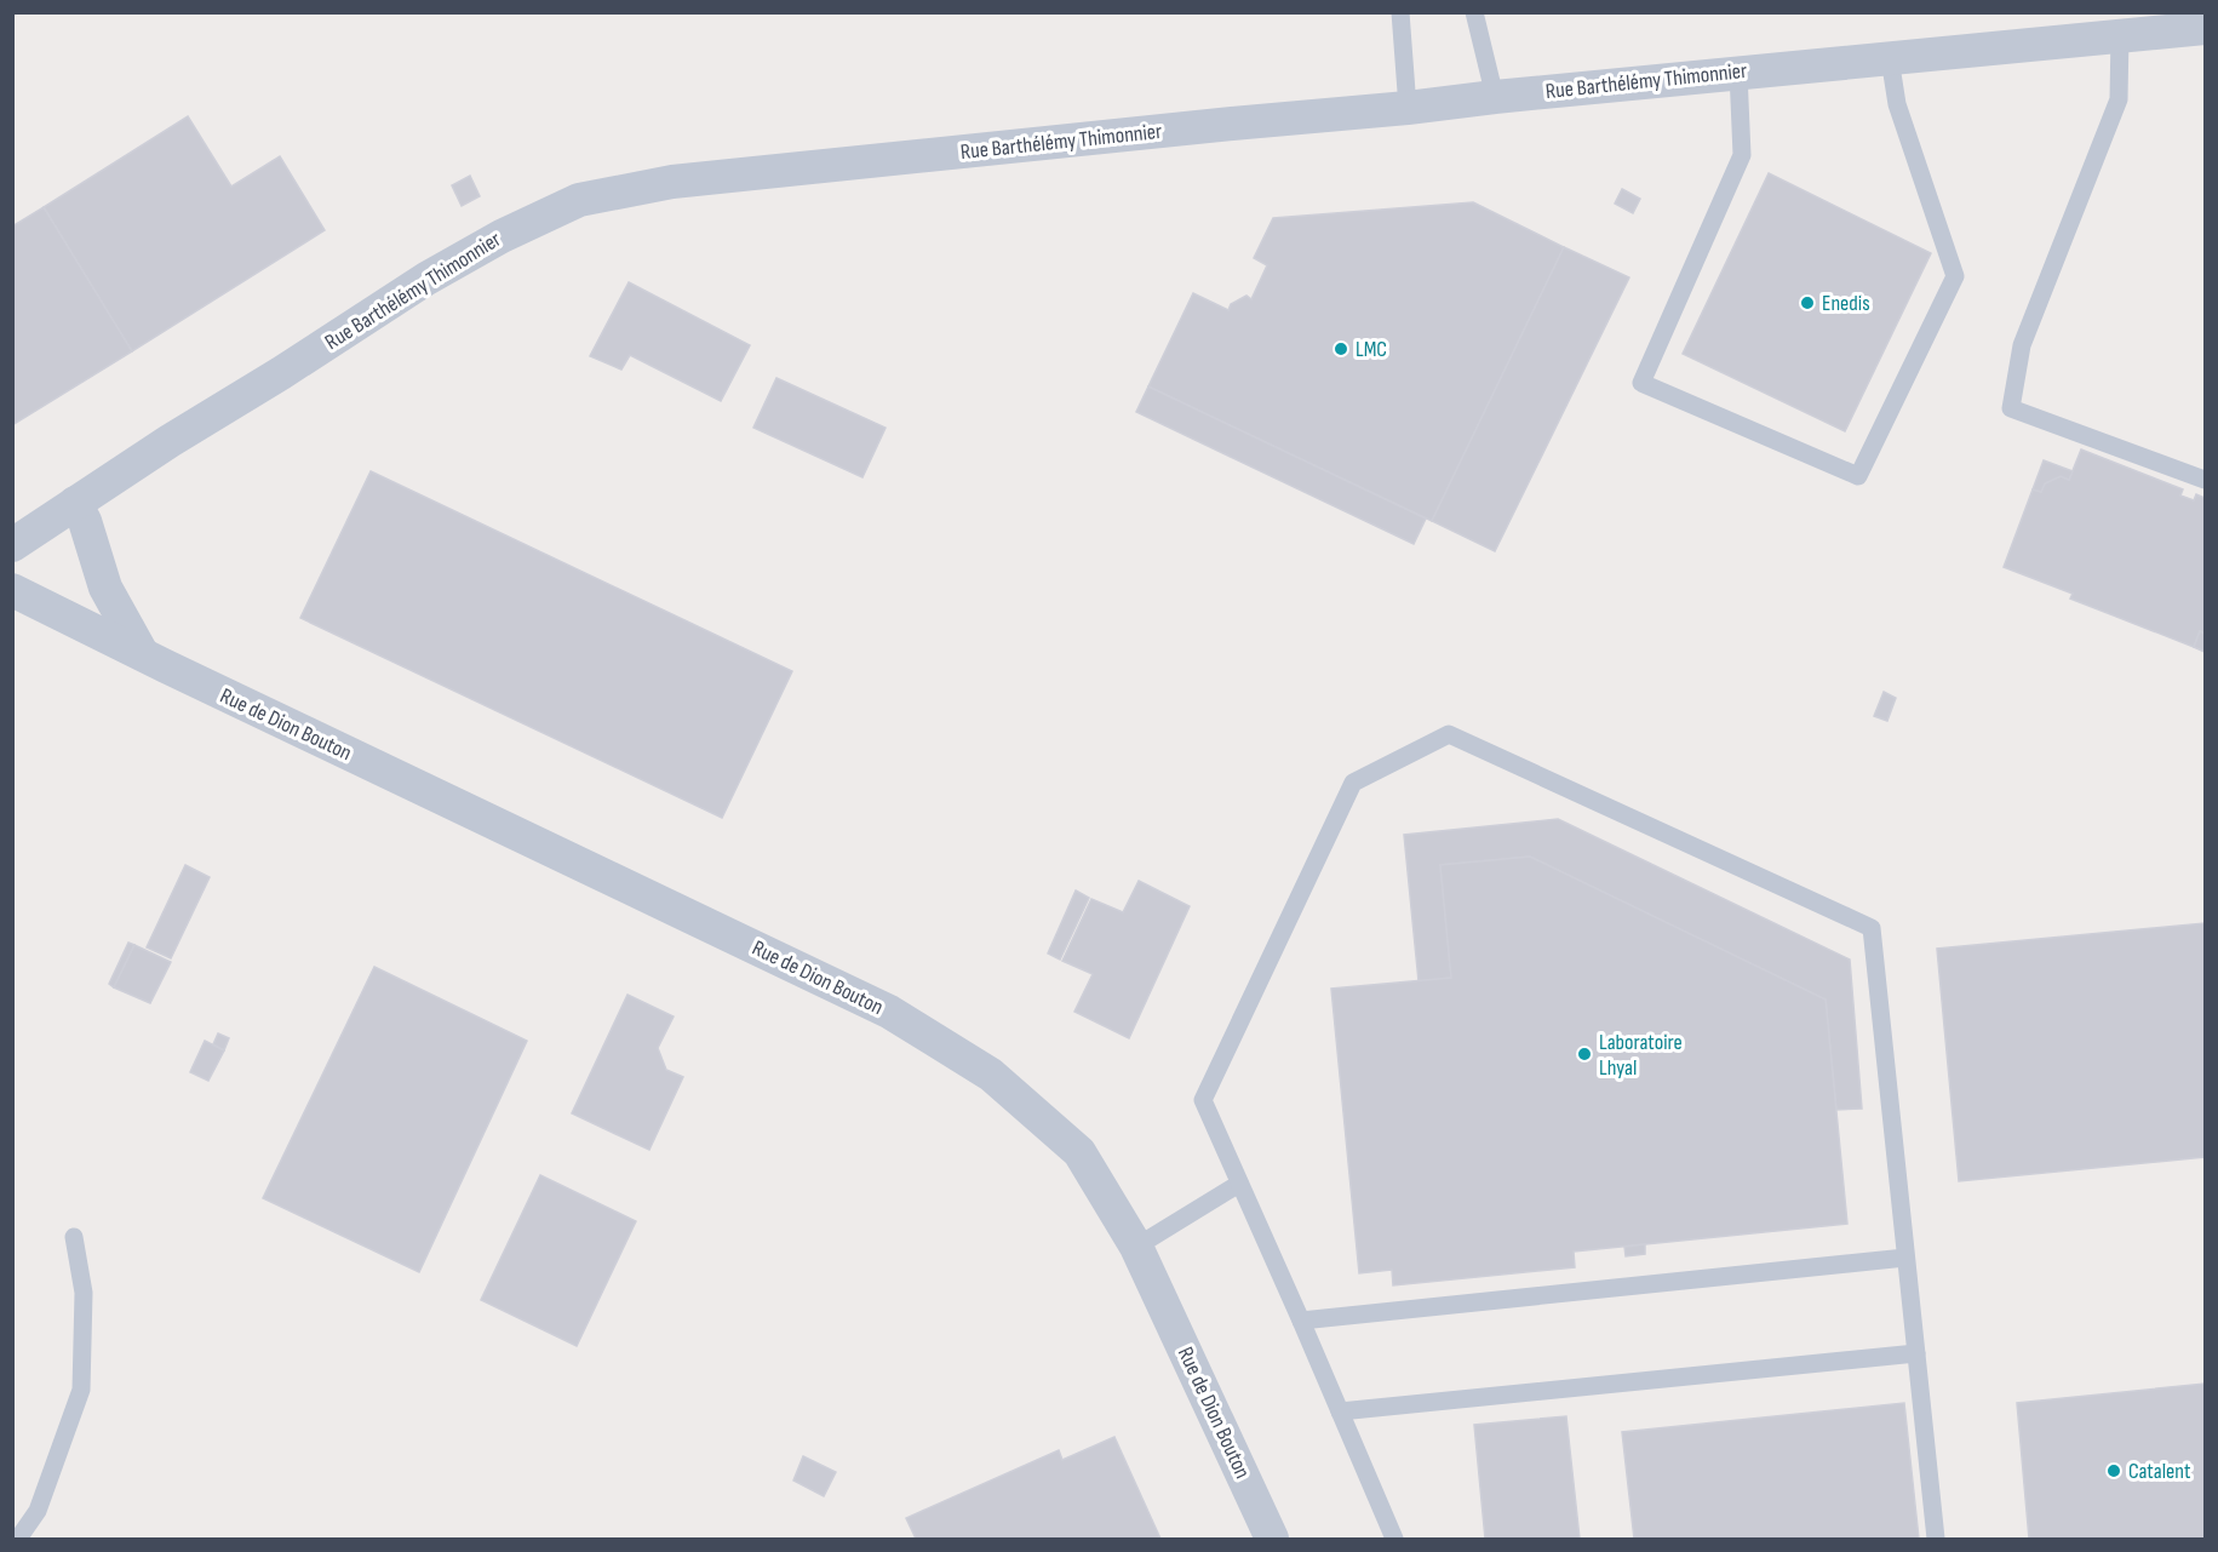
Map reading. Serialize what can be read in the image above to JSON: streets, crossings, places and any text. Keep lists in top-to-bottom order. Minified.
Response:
{"streets":{"street":["Rue Barthélémy Thimonnier","Rue de Dion Bouton"]},"places":["Enedis","LMC","Laboratoire Lhyal","Catalent"]}
